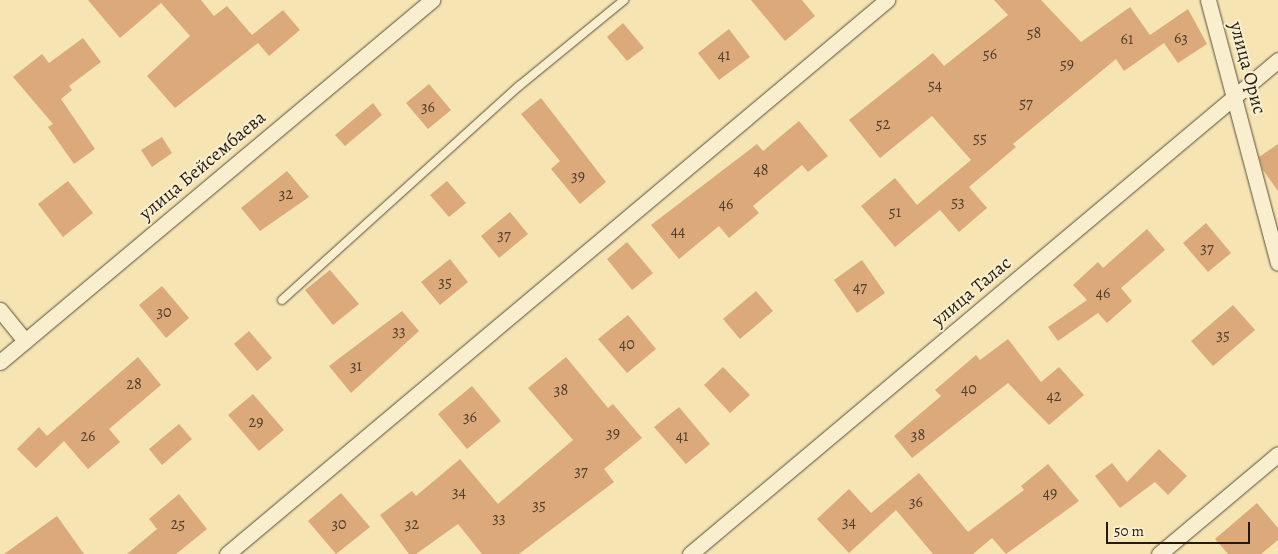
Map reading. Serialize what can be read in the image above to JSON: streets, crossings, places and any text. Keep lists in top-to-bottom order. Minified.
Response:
{"streets":{"street":["улица Орис","улица Бейсембаева","улица Талас"]},"crossings":[["улица Орис","улица Талас"]],"house_numbers":["58","63","61","56","41","59","54","57","36","52","55","48","39","32","53","46","51","44","37","37","35","47","46","30","33","35","40","31","28","40","38","42","36","29","39","38","26","41","37","34","49","36","35","33","34","25","30","32"],"scale_bar":"50 m"}
